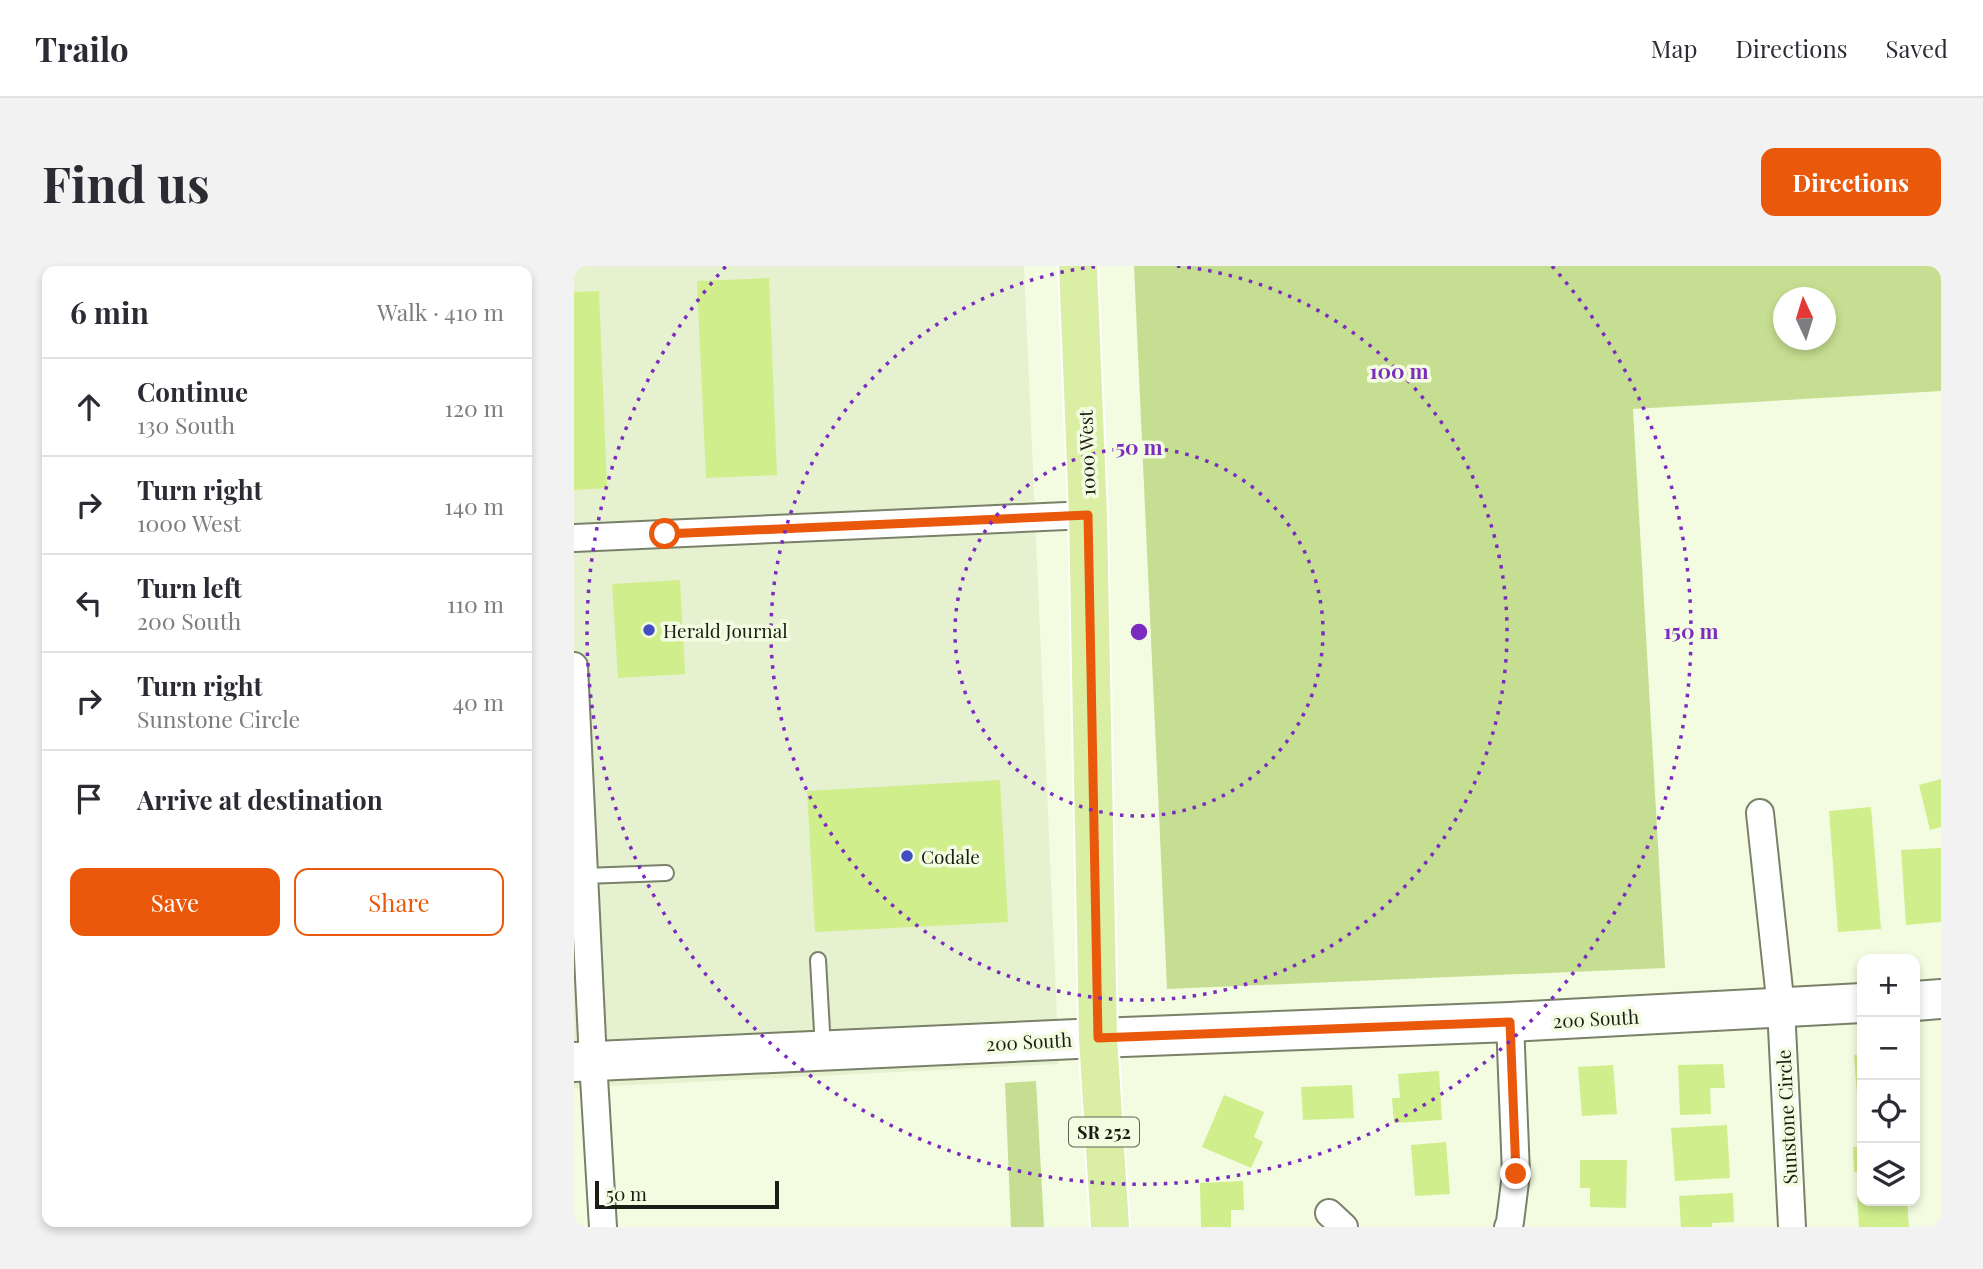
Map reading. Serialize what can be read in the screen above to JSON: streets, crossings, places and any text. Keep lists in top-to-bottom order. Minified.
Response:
{"streets":{"main road":["1000 West","SR 252"],"street":["200 South","Sunstone Circle"]},"crossings":[["1000 West","200 South"],["200 South","Sunstone Circle"]],"places":["Herald Journal","Codale"],"scale_bar":"50 m","north":"top","page":{"header":"Trailo","nav":["Map","Directions","Saved"],"buttons":["Directions",["Save","Share"]],"title":"Find us","heading":["6 min","Walk · 410 m"],"list":[["Continue","130 South","120 m"],["Turn right","1000 West","140 m"],["Turn left","200 South","110 m"],["Turn right","Sunstone Circle","40 m"],"Arrive at destination"],"map_buttons":["+","−"],"scale":"50 m"},"rings":["100 m","50 m","150 m"]}
